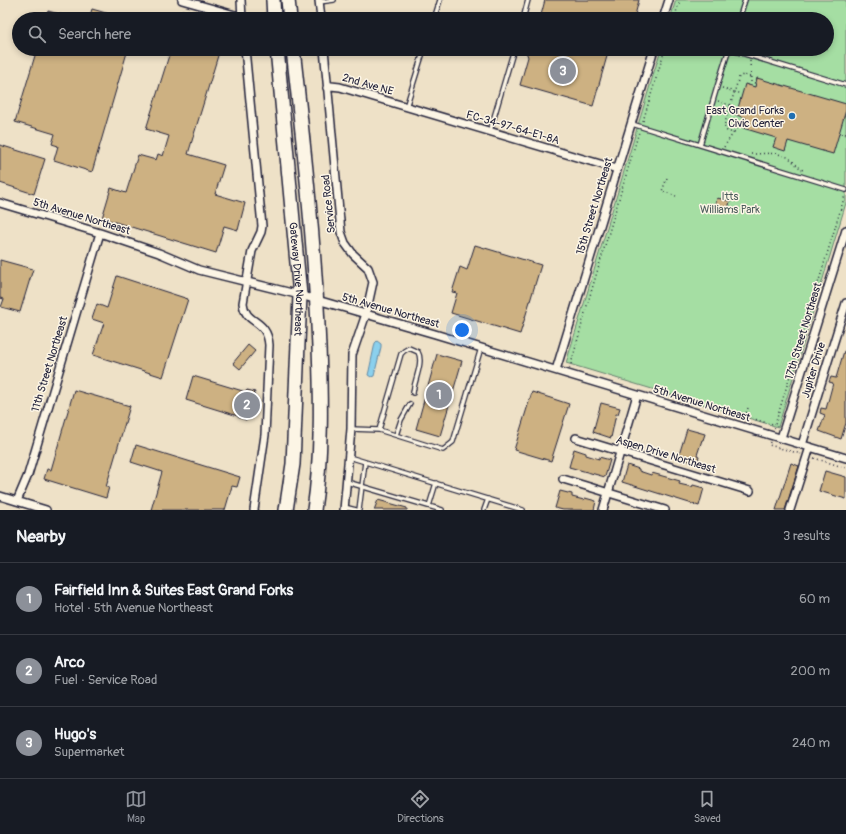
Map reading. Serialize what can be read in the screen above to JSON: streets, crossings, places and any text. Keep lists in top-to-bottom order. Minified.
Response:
{"streets":{"highway":["Gateway Drive Northeast"],"street":["2nd Ave NE","FC-34-97-64-E1-8A","Service Road","15th Street Northeast","5th Avenue Northeast","17th Street Northeast","11th Street Northeast","Jupiter Drive","Aspen Drive Northeast"]},"crossings":[["2nd Ave NE","FC-34-97-64-E1-8A"],["2nd Ave NE","Service Road"],["FC-34-97-64-E1-8A","15th Street Northeast"],["Service Road","5th Avenue Northeast"],["15th Street Northeast","5th Avenue Northeast"],["5th Avenue Northeast","Gateway Drive Northeast"],["5th Avenue Northeast","17th Street Northeast"],["5th Avenue Northeast","11th Street Northeast"],["5th Avenue Northeast","Jupiter Drive"]],"parks":["Itts Williams Park"],"places":["East Grand Forks Civic Center"],"page":{"search":"Search here","pins":["3","1","2"],"heading":["Nearby","3 results"],"list":[{"mark":"1","name":"Fairfield Inn & Suites East Grand Forks","note":"Hotel · 5th Avenue Northeast","value":"60 m"},{"mark":"2","name":"Arco","note":"Fuel · Service Road","value":"200 m"},{"mark":"3","name":"Hugo's","note":"Supermarket","value":"240 m"}],"nav":["Map","Directions","Saved"]}}
